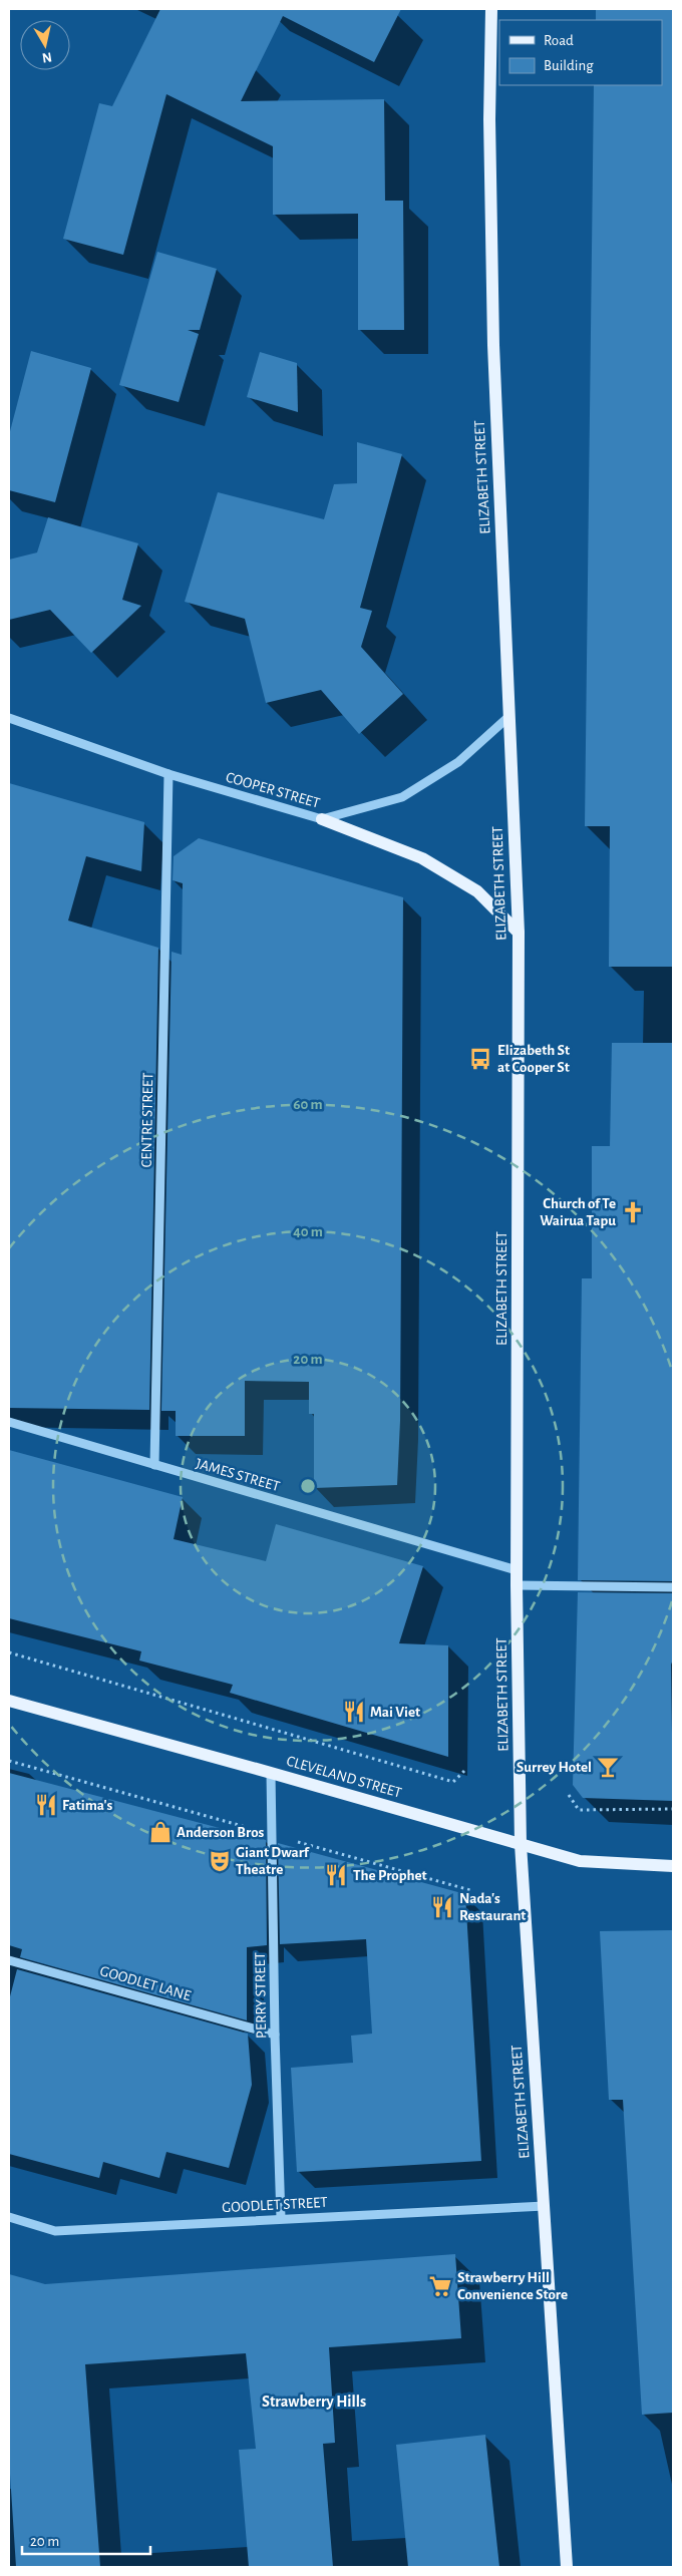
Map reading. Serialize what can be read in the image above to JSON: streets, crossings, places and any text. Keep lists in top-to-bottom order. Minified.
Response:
{"streets":{"main road":["ELIZABETH STREET","CLEVELAND STREET"],"street":["COOPER STREET","CENTRE STREET","JAMES STREET","GOODLET LANE","PERRY STREET","GOODLET STREET"]},"crossings":[["ELIZABETH STREET","COOPER STREET"],["ELIZABETH STREET","JAMES STREET"],["ELIZABETH STREET","CLEVELAND STREET"],["ELIZABETH STREET","GOODLET STREET"],["COOPER STREET","CENTRE STREET"],["CENTRE STREET","JAMES STREET"],["CLEVELAND STREET","PERRY STREET"],["GOODLET LANE","PERRY STREET"],["PERRY STREET","GOODLET STREET"]],"districts":["Strawberry Hills"],"places":{"bus stop":["Elizabeth St at Cooper St"],"church":["Church of Te Wairua Tapu"],"restaurant":["Mai Viet","Fatima's","The Prophet","Nada's Restaurant"],"bar":["Surrey Hotel"],"shop":["Anderson Bros"],"theatre":["Giant Dwarf Theatre"],"supermarket":["Strawberry Hill Convenience Store"]},"legend":["Road","Building"],"scale_bar":"20 m","north":"bottom","rings":["60 m","40 m","20 m"]}
